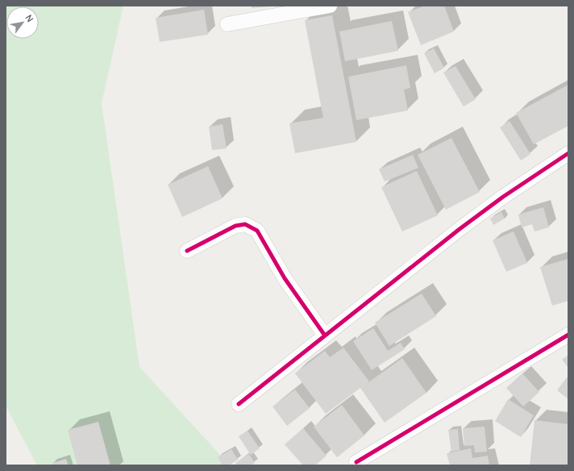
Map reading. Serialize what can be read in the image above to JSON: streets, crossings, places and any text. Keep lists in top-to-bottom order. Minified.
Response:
{"north":"top right"}
